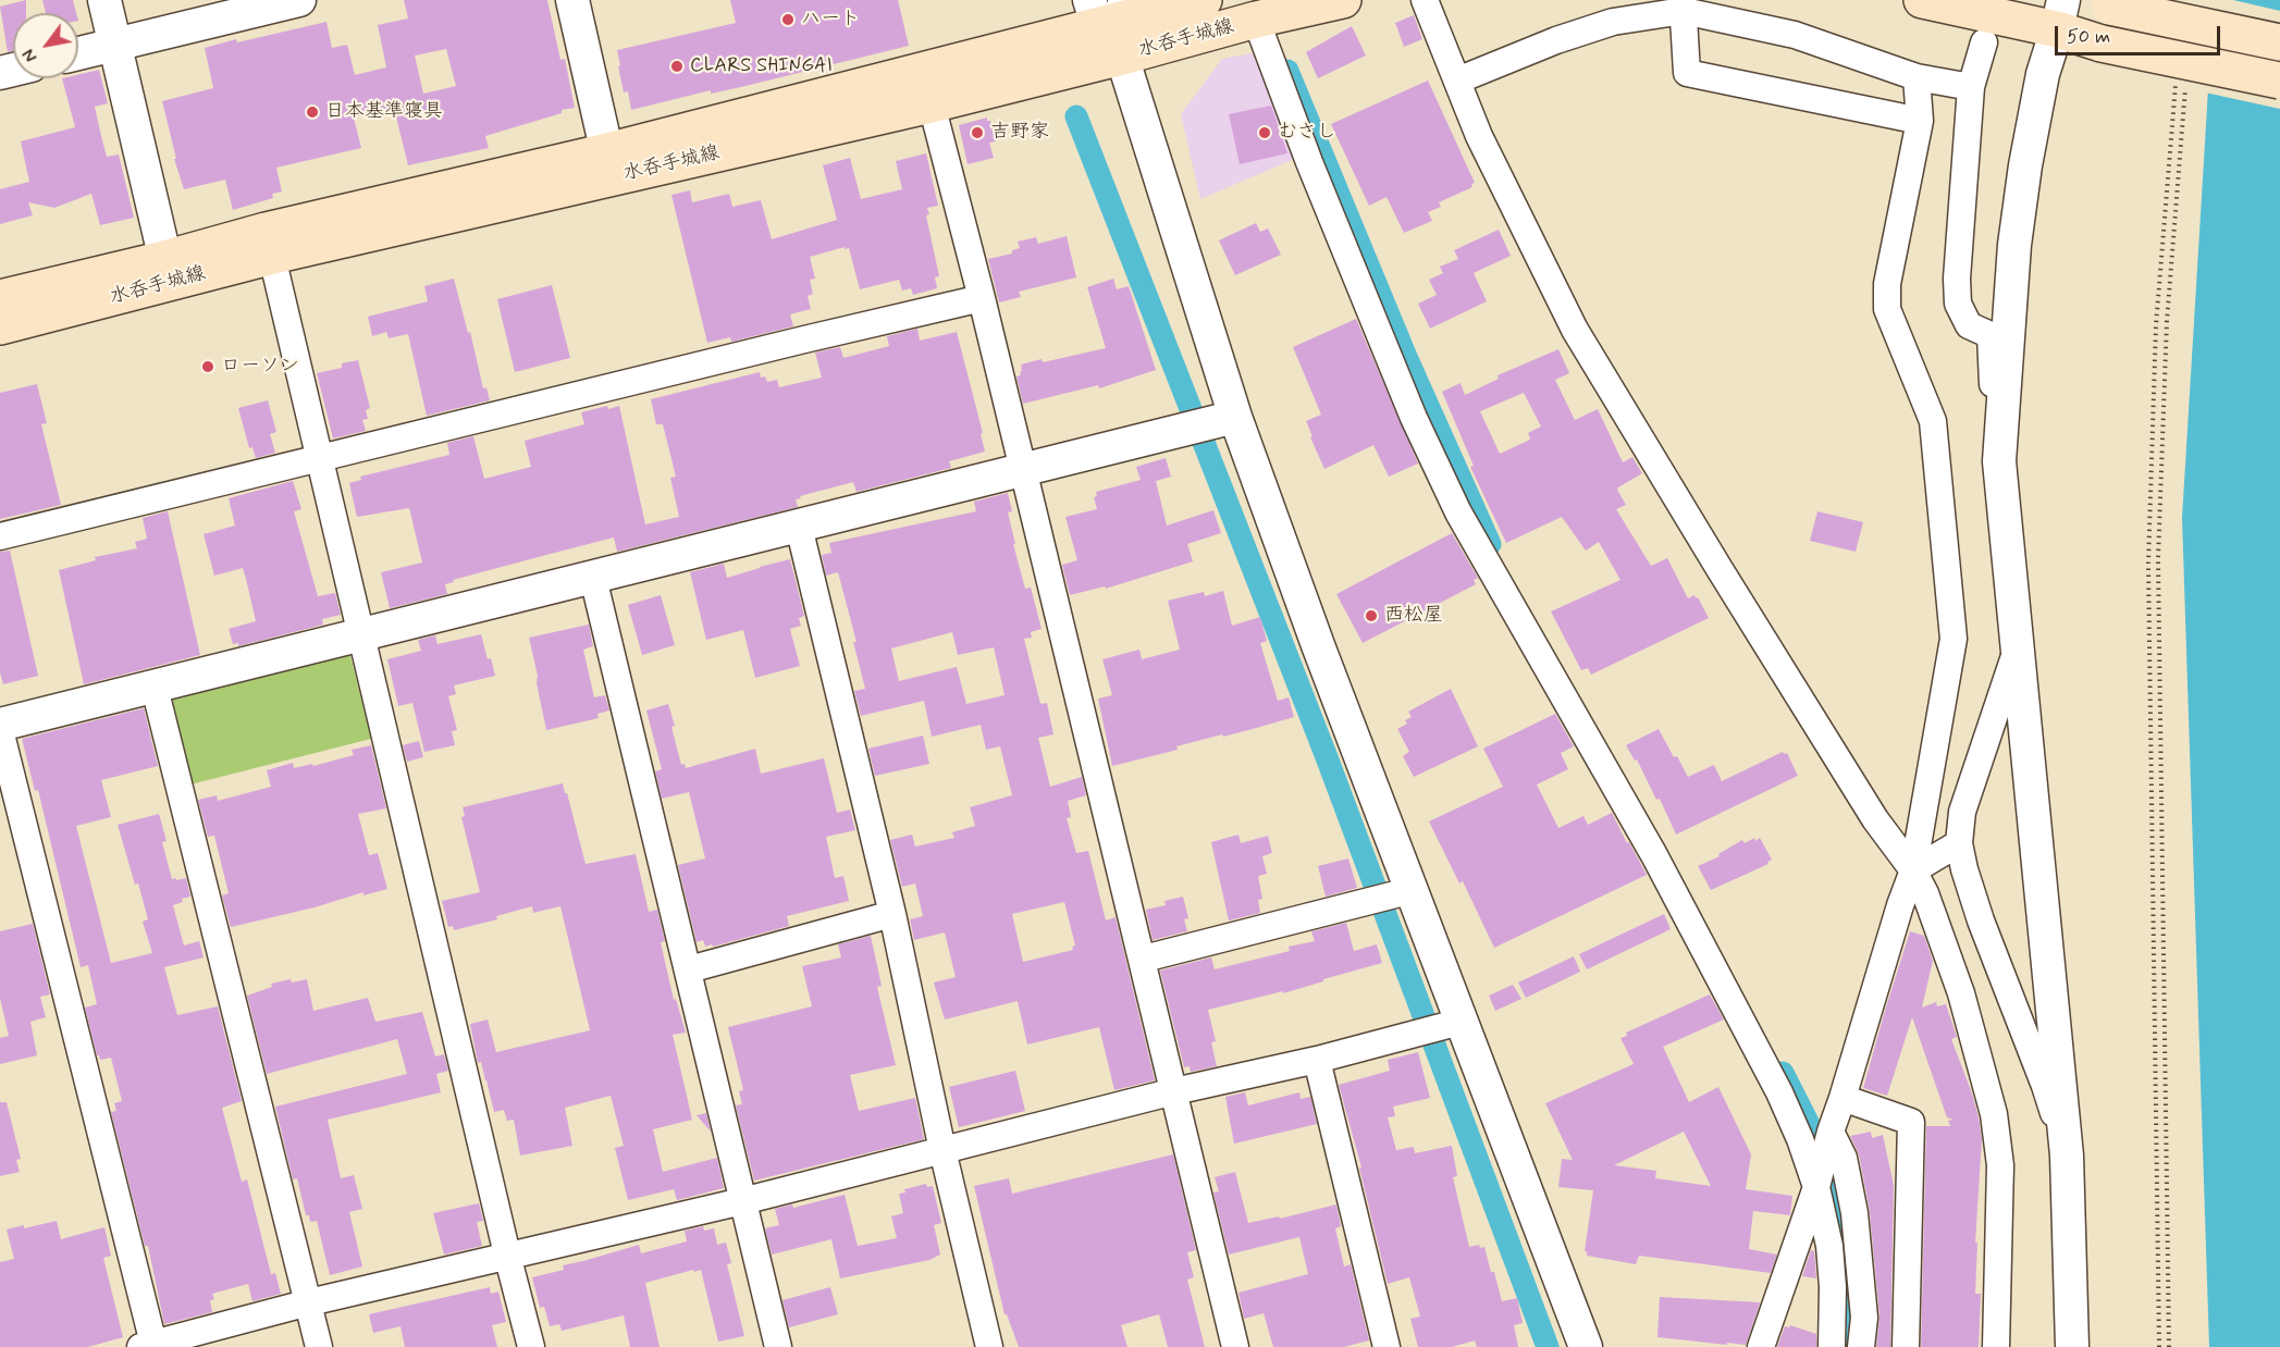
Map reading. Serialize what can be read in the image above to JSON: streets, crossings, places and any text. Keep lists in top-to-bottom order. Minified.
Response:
{"streets":{"main road":["水呑手城線"]},"places":["ハート","CLARS SHINGAI","日本基準寝具","吉野家","むさし","ローソン","西松屋"],"scale_bar":"50 m","north":"bottom left"}
